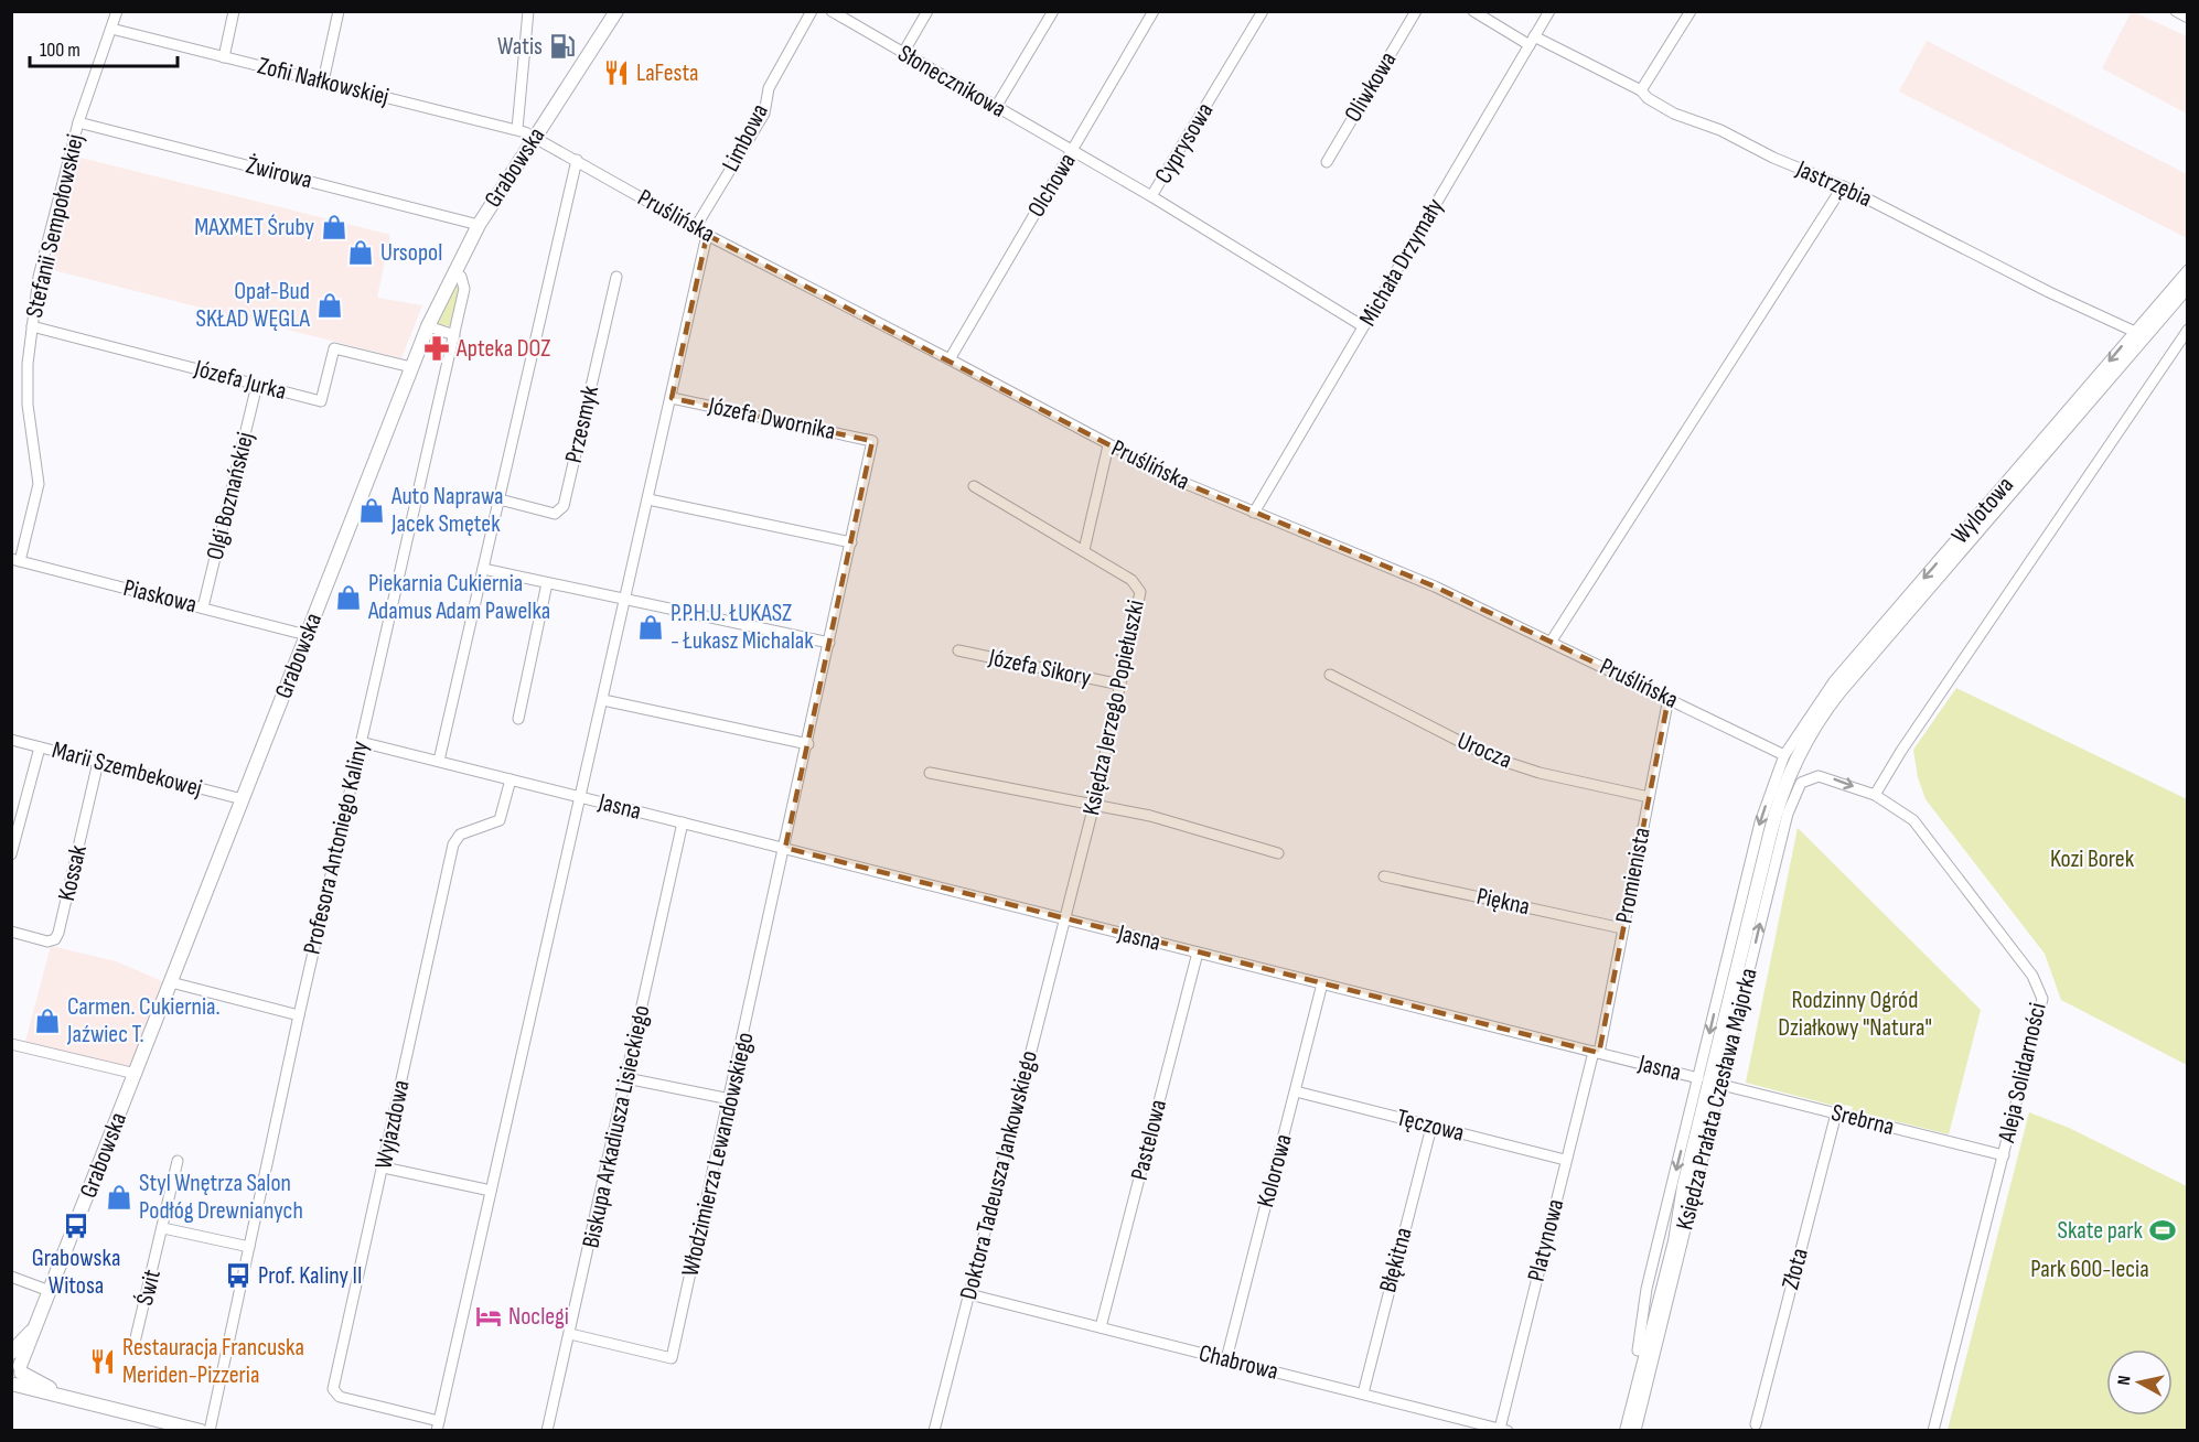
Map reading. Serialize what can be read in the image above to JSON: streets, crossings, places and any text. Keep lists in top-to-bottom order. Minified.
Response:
{"streets":{"street":["Zofii Nałkowskiej","Słonecznikowa","Oliwkowa","Limbowa","Cyprysowa","Grabowska","Żwirowa","Jastrzębia","Olchowa","Pruślińska","Stefanii Sempołowskiej","Michała Drzymały","Józefa Jurka","Józefa Dwornika","Przesmyk","Olgi Boznańskiej","Wylotowa","Piaskowa","Józefa Sikory","Księdza Jerzego Popiełuszki","Urocza","Marii Szembekowej","Jasna","Profesora Antoniego Kaliny","Kossak","Promienista","Piękna","Aleja Solidarności","Księdza Prałata Czesława Majorka","Srebrna","Wyjazdowa","Tęczowa","Biskupa Arkadiusza Lisieckiego","Pastelowa","Włodzimierza Lewandowskiego","Kolorowa","Doktora Tadeusza Jankowskiego","Platynowa","Błękitna","Złota","Świt","Chabrowa"]},"crossings":[["Zofii Nałkowskiej","Grabowska"],["Zofii Nałkowskiej","Pruślińska"],["Zofii Nałkowskiej","Stefanii Sempołowskiej"],["Słonecznikowa","Cyprysowa"],["Słonecznikowa","Olchowa"],["Limbowa","Pruślińska"],["Cyprysowa","Olchowa"],["Grabowska","Żwirowa"],["Grabowska","Pruślińska"],["Grabowska","Józefa Jurka"],["Grabowska","Piaskowa"],["Grabowska","Marii Szembekowej"],["Grabowska","Profesora Antoniego Kaliny"],["Żwirowa","Stefanii Sempołowskiej"],["Jastrzębia","Michała Drzymały"],["Jastrzębia","Wylotowa"],["Olchowa","Pruślińska"],["Pruślińska","Michała Drzymały"],["Pruślińska","Wylotowa"],["Pruślińska","Promienista"],["Pruślińska","Księdza Prałata Czesława Majorka"],["Stefanii Sempołowskiej","Józefa Jurka"],["Stefanii Sempołowskiej","Piaskowa"],["Józefa Jurka","Olgi Boznańskiej"],["Józefa Dwornika","Włodzimierza Lewandowskiego"],["Olgi Boznańskiej","Piaskowa"],["Wylotowa","Księdza Prałata Czesława Majorka"],["Józefa Sikory","Księdza Jerzego Popiełuszki"],["Księdza Jerzego Popiełuszki","Jasna"],["Księdza Jerzego Popiełuszki","Doktora Tadeusza Jankowskiego"],["Urocza","Promienista"],["Marii Szembekowej","Kossak"],["Jasna","Profesora Antoniego Kaliny"],["Jasna","Promienista"],["Jasna","Księdza Prałata Czesława Majorka"],["Jasna","Wyjazdowa"],["Jasna","Biskupa Arkadiusza Lisieckiego"],["Jasna","Pastelowa"],["Jasna","Włodzimierza Lewandowskiego"],["Jasna","Kolorowa"],["Jasna","Doktora Tadeusza Jankowskiego"],["Jasna","Platynowa"],["Promienista","Piękna"],["Promienista","Platynowa"],["Aleja Solidarności","Księdza Prałata Czesława Majorka"],["Aleja Solidarności","Srebrna"],["Księdza Prałata Czesława Majorka","Srebrna"],["Srebrna","Złota"],["Tęczowa","Kolorowa"],["Tęczowa","Platynowa"],["Tęczowa","Błękitna"],["Biskupa Arkadiusza Lisieckiego","Włodzimierza Lewandowskiego"],["Pastelowa","Chabrowa"],["Kolorowa","Chabrowa"],["Doktora Tadeusza Jankowskiego","Chabrowa"],["Platynowa","Chabrowa"],["Błękitna","Chabrowa"]],"parks":["Kozi Borek","Rodzinny Ogród Działkowy \"Natura\"","Park 600-lecia"],"places":{"fuel station":["Watis"],"restaurant":["LaFesta","Restauracja Francuska Meriden-Pizzeria"],"shop":["MAXMET Śruby","Ursopol","Opał-Bud SKŁAD WĘGLA","Auto Naprawa Jacek Smętek","Piekarnia Cukiernia Adamus Adam Pawelka","P.P.H.U. ŁUKASZ - Łukasz Michalak","Carmen. Cukiernia. Jaźwiec T.","Styl Wnętrza Salon Podłóg Drewnianych"],"pharmacy":["Apteka DOZ"],"bus stop":["Grabowska Witosa","Prof. Kaliny II"],"sports":["Skate park"],"hotel":["Noclegi"]},"scale_bar":"100 m","north":"left"}
